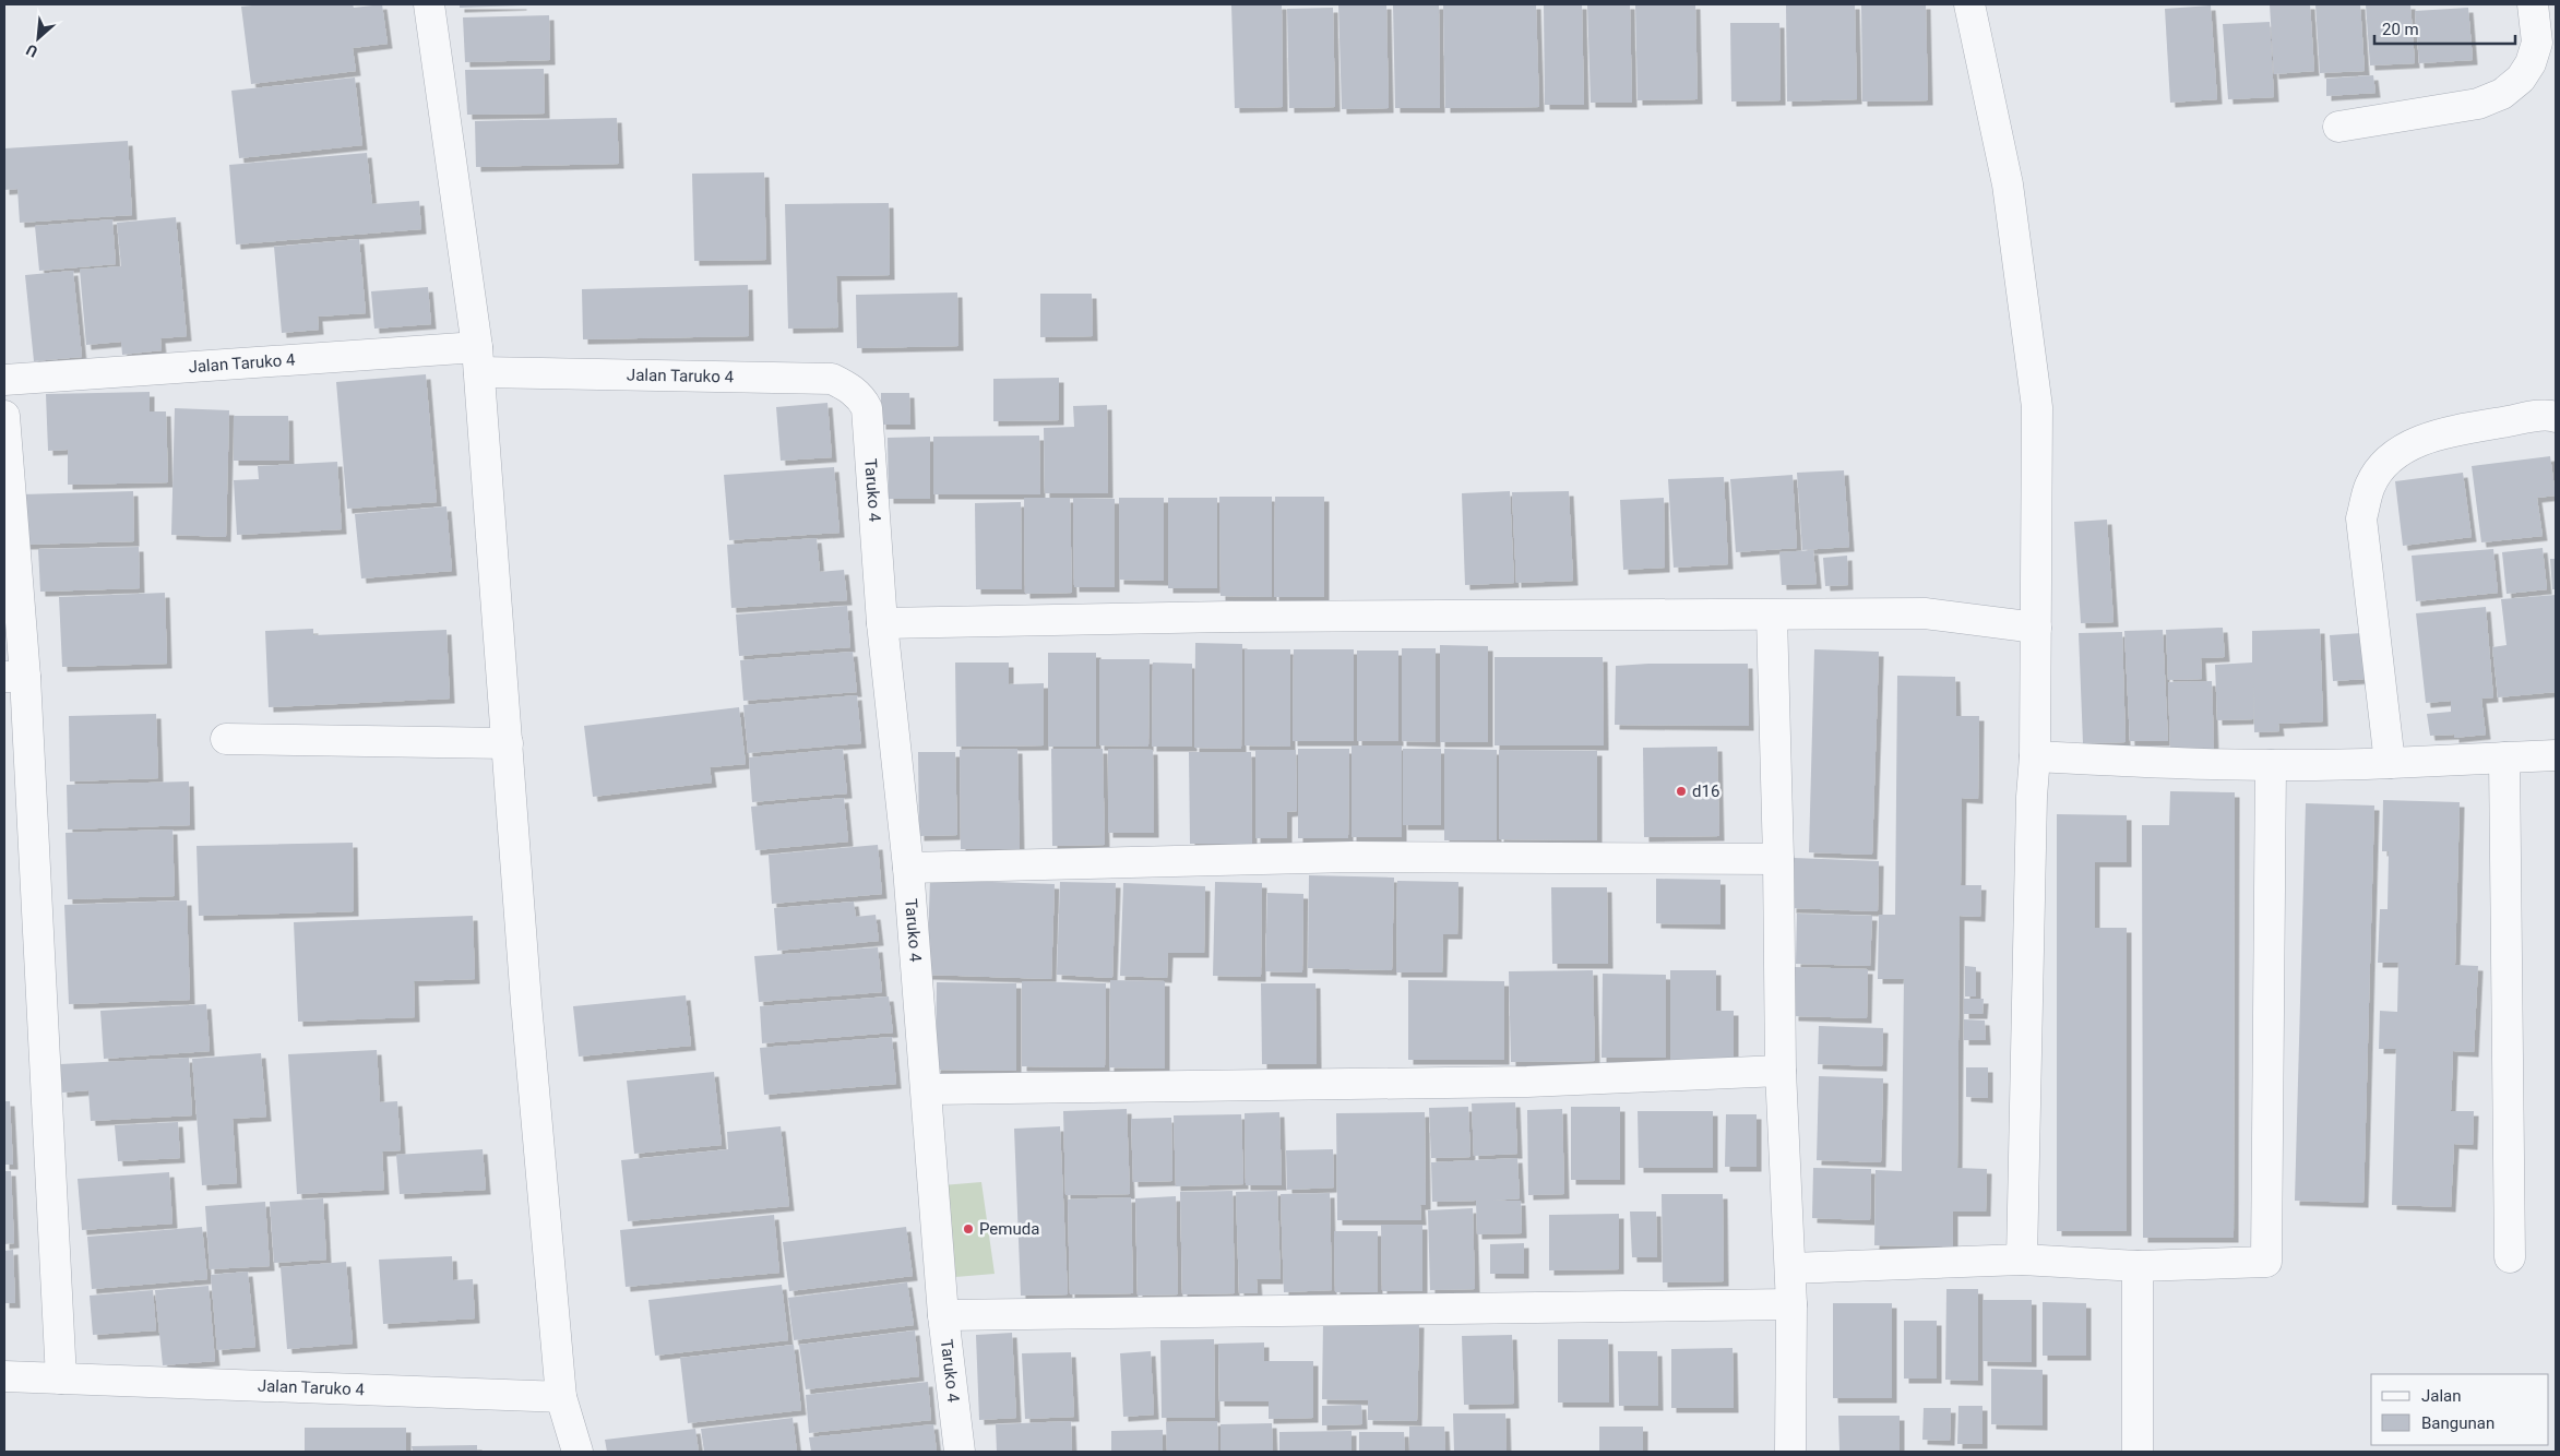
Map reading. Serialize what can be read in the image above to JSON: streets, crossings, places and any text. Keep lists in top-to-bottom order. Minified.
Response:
{"streets":{"street":["Jalan Taruko 4","Taruko 4"]},"crossings":[["Jalan Taruko 4","Taruko 4"]],"places":["d16","Pemuda"],"legend":["Jalan","Bangunan"],"scale_bar":"20 m","north":"bottom left"}
